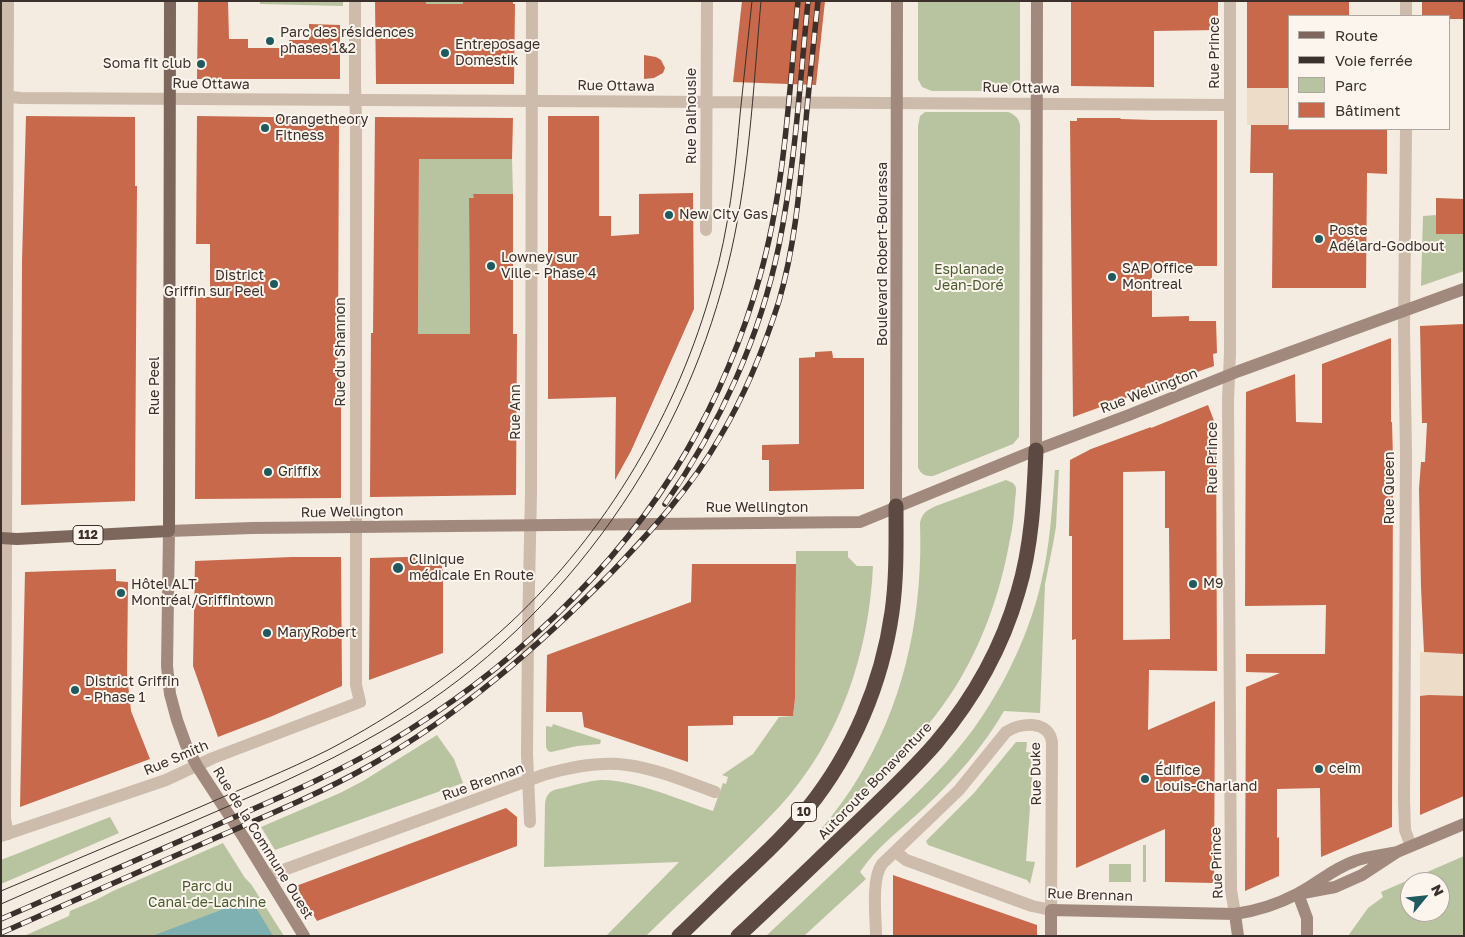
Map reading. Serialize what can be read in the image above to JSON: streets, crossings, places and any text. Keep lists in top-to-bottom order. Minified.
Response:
{"streets":{"highway":["Autoroute Bonaventure","10"],"main road":["Rue Peel","Rue Wellington","112"],"street":["Rue Prince","Rue Ottawa","Rue Dalhousie","Boulevard Robert-Bourassa","Rue du Shannon","Rue Ann","Rue Queen","Rue Smith","Rue Duke","Rue Brennan","Rue de la Commune Ouest"]},"crossings":[["Rue Prince","Rue Ottawa"],["Rue Prince","Rue Wellington"],["Rue Prince","Rue Brennan"],["Rue Ottawa","Rue Dalhousie"],["Rue Ottawa","Boulevard Robert-Bourassa"],["Rue Ottawa","Rue du Shannon"],["Rue Ottawa","Rue Peel"],["Rue Ottawa","Rue Ann"],["Boulevard Robert-Bourassa","Rue Wellington"],["Boulevard Robert-Bourassa","10"],["Rue du Shannon","Rue Wellington"],["Rue du Shannon","Rue Smith"],["Rue Peel","Rue Wellington"],["Rue Peel","Rue Smith"],["Rue Peel","Rue de la Commune Ouest"],["Rue Wellington","Rue Ann"],["Rue Wellington","Rue Queen"],["Rue Wellington","Autoroute Bonaventure"],["Rue Wellington","10"],["Rue Ann","Rue Brennan"],["Rue Smith","Rue de la Commune Ouest"],["Rue Duke","Rue Brennan"],["Rue Brennan","Rue de la Commune Ouest"]],"parks":["Esplanade Jean-Doré","Parc du Canal-de-Lachine"],"places":["Parc des résidences phases 1&2","Entreposage Domestik","Soma fit club","Orangetheory Fitness","New City Gas","Poste Adélard-Godbout","Lowney sur Ville - Phase 4","SAP Office Montreal","District Griffin sur Peel","Griffix","Clinique médicale En Route","M9","Hôtel ALT Montréal/Griffintown","MaryRobert","District Griffin - Phase 1","ceim","Édifice Louis-Charland"],"legend":["Route","Voie ferrée","Parc","Bâtiment"],"north":"top right"}
